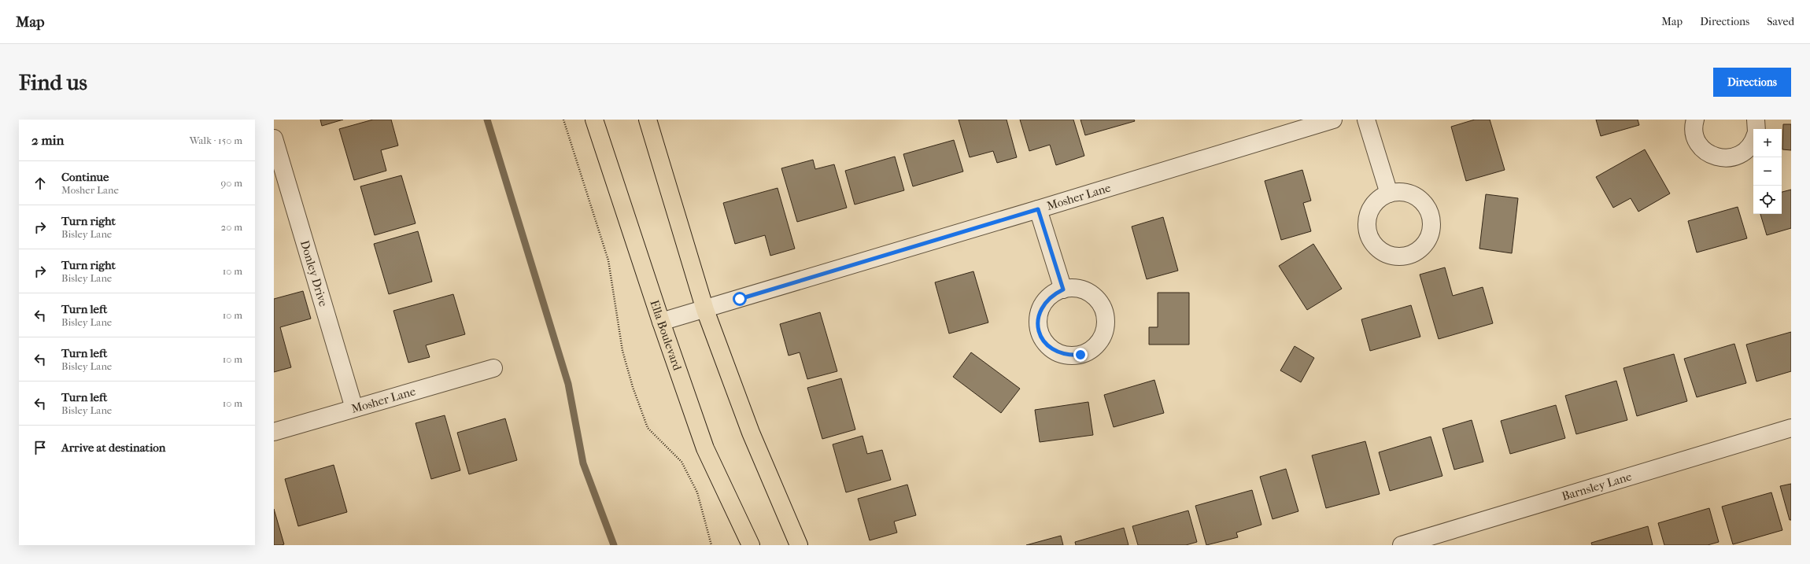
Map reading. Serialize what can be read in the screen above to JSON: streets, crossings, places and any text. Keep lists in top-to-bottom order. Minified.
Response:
{"streets":{"main road":["Ella Boulevard"],"street":["Mosher Lane","Donley Drive","Barnsley Lane"]},"crossings":[["Mosher Lane","Donley Drive"],["Mosher Lane","Ella Boulevard"]],"page":{"header":"Map","nav":["Map","Directions","Saved"],"buttons":"Directions","title":"Find us","heading":["2 min","Walk · 150 m"],"map_buttons":["+","−"],"list":[["Continue","Mosher Lane","90 m"],["Turn right","Bisley Lane","20 m"],["Turn right","Bisley Lane","10 m"],["Turn left","Bisley Lane","10 m"],["Turn left","Bisley Lane","10 m"],["Turn left","Bisley Lane","10 m"],"Arrive at destination"]}}
